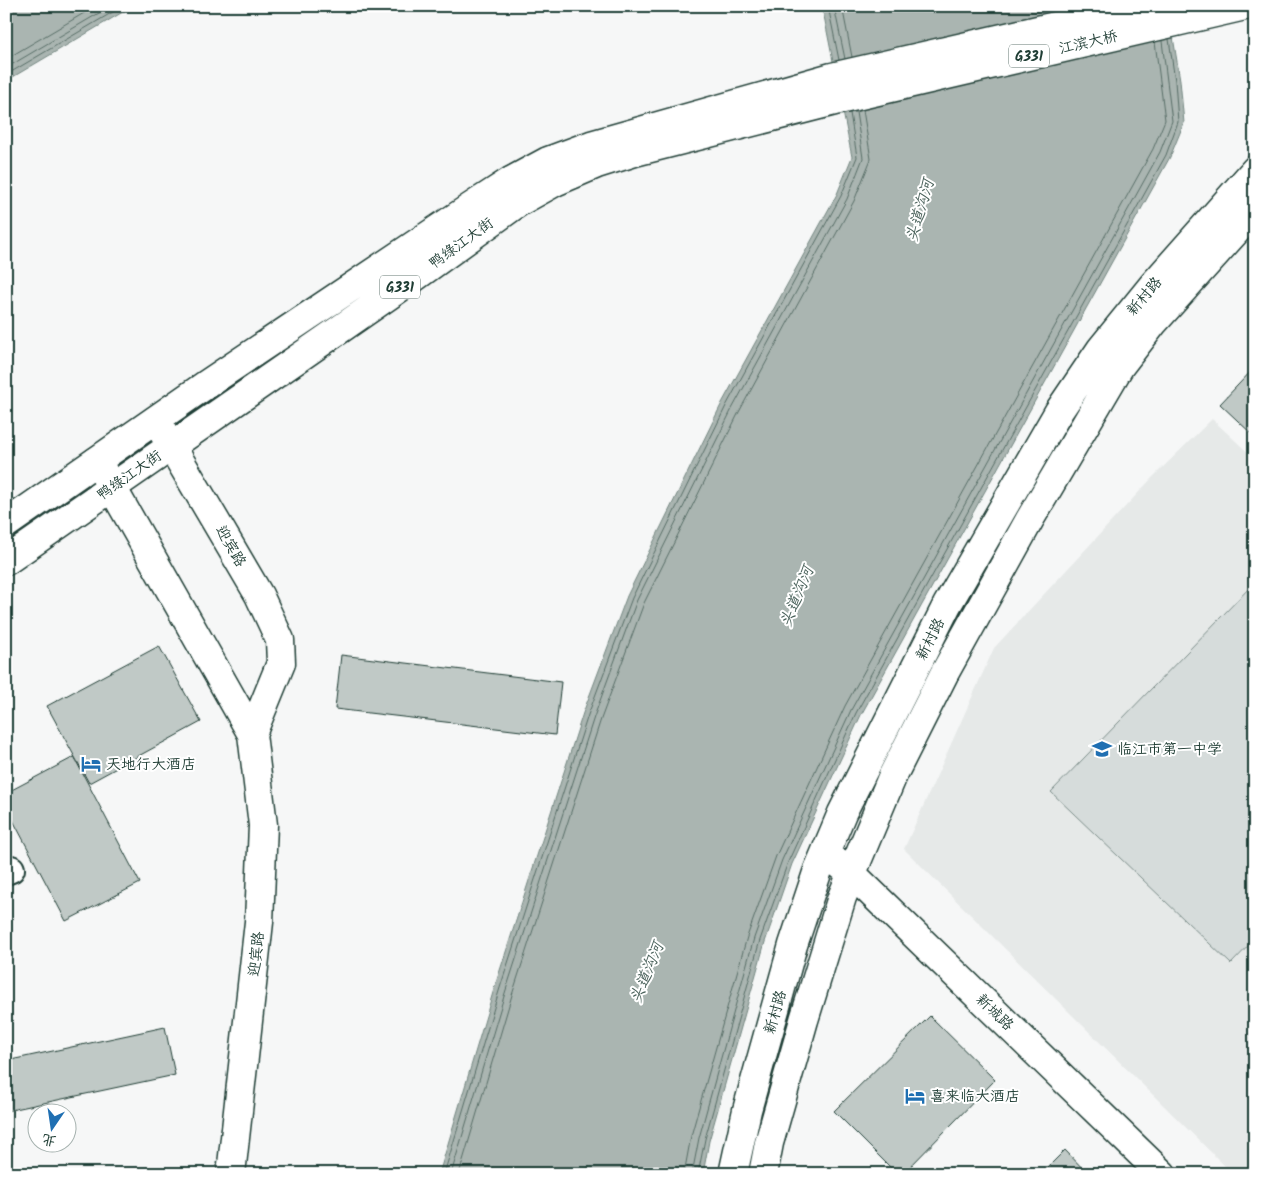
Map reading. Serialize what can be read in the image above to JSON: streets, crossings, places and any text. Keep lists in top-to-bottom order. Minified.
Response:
{"streets":{"main road":["江滨大桥","G331","鸭绿江大街","新村路","迎宾路","新城路"]},"crossings":[["江滨大桥","鸭绿江大街"],["鸭绿江大街","迎宾路"],["新村路","新城路"]],"water":["头道沟河"],"places":{"school or university":["临江市第一中学"],"hotel":["天地行大酒店","喜来临大酒店"]},"north":"bottom"}
